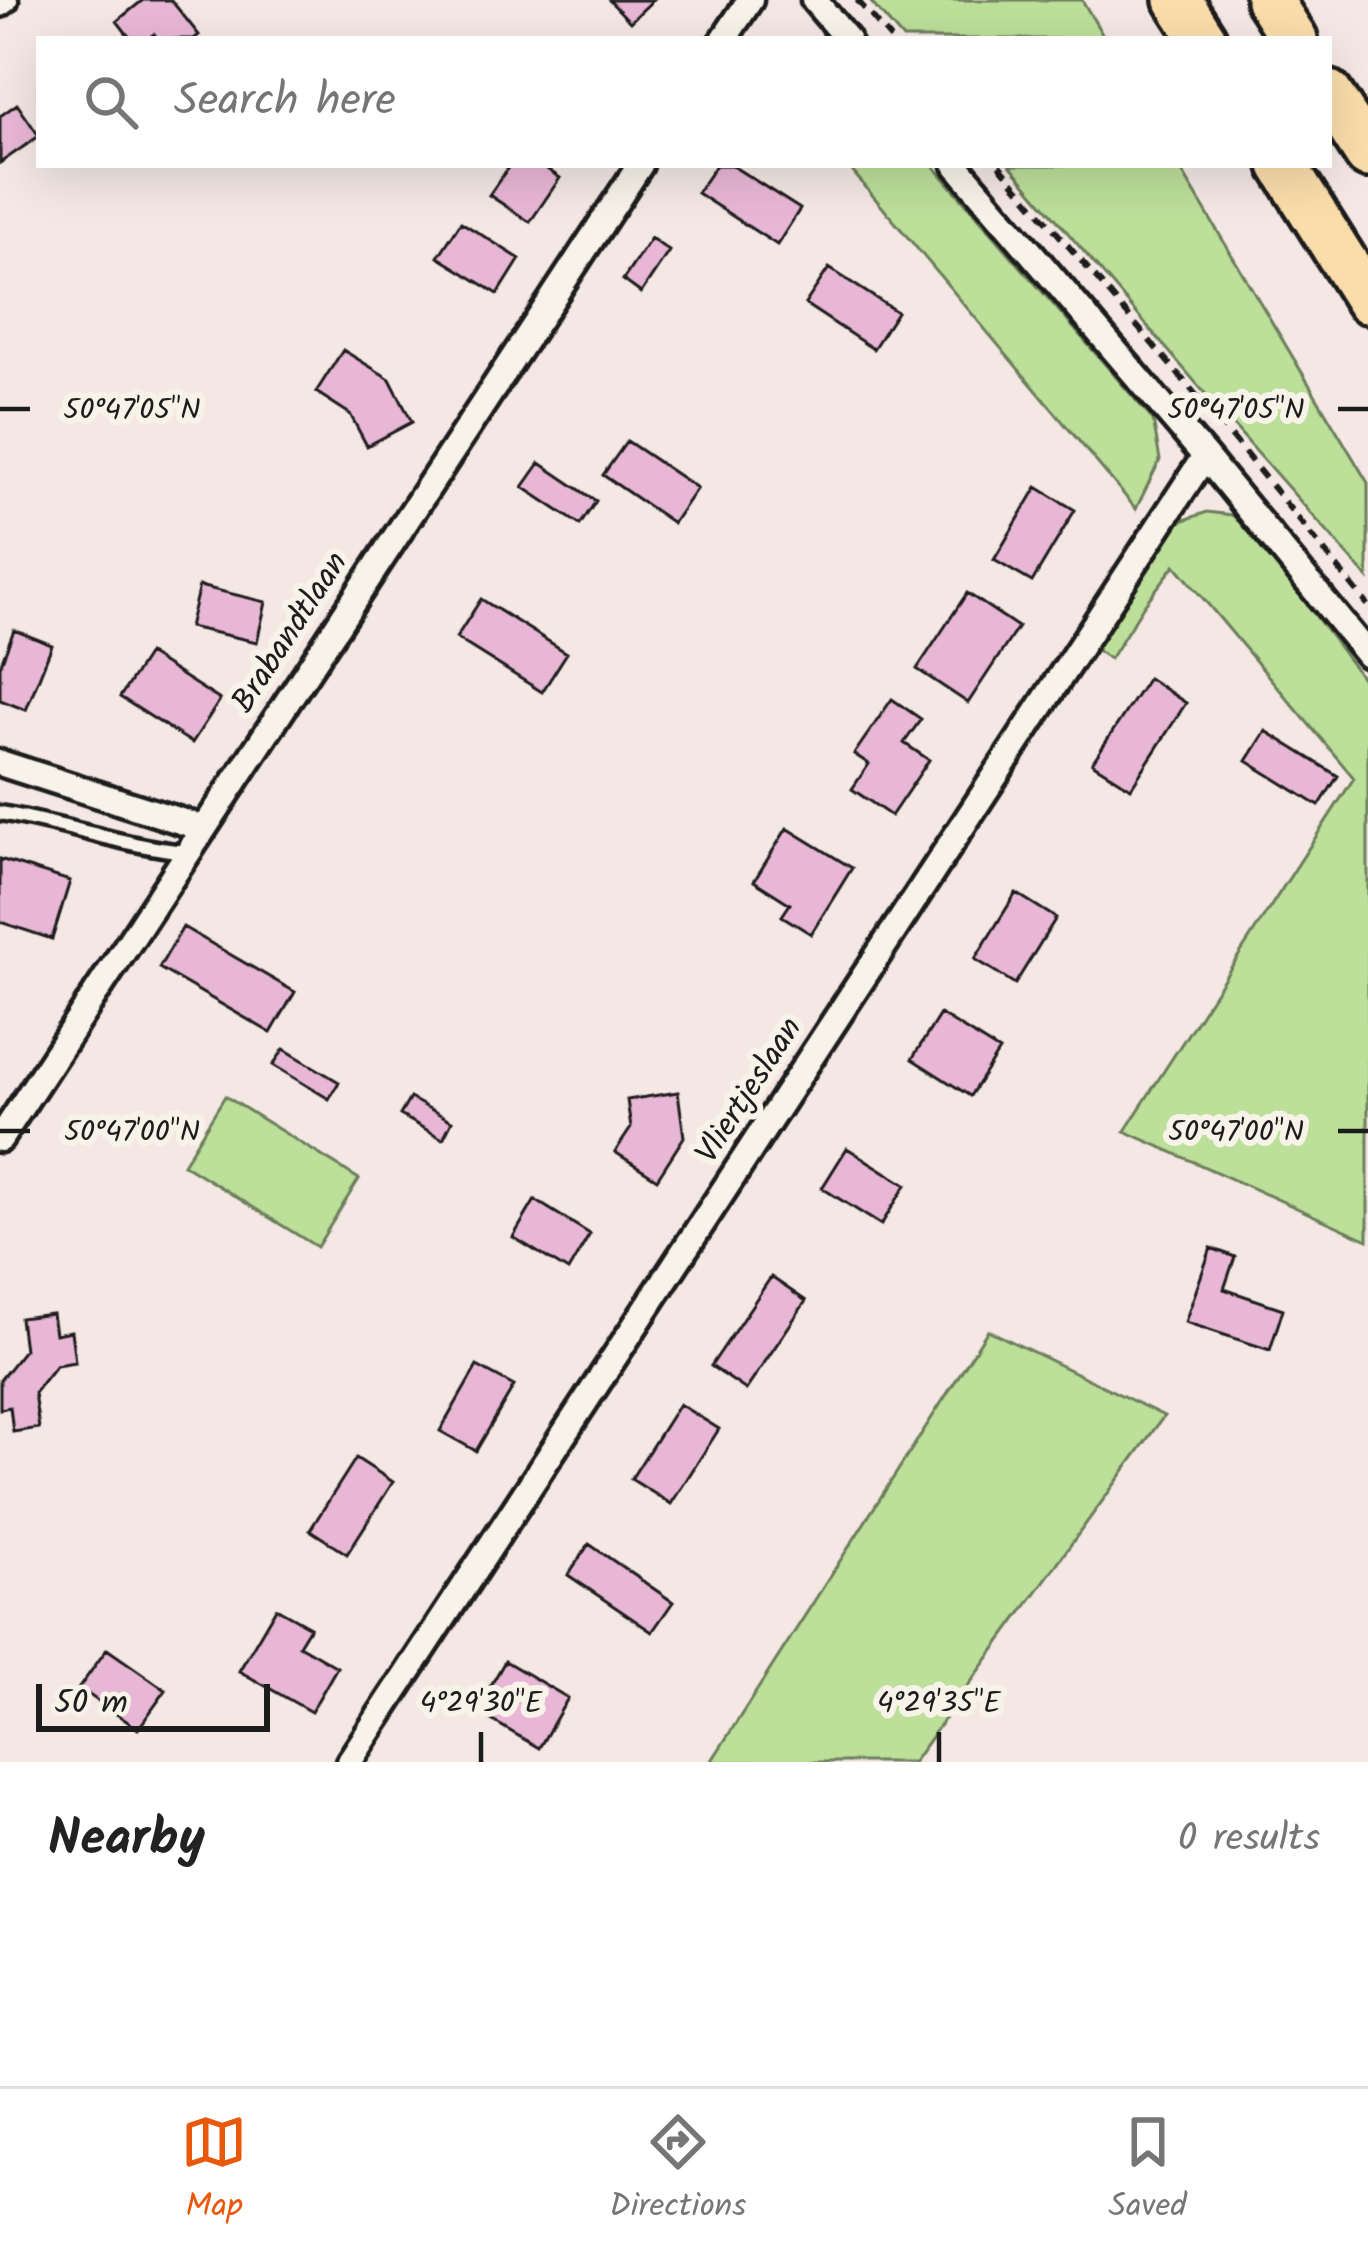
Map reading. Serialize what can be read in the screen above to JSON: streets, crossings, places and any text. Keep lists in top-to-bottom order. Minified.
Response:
{"streets":{"street":["Brabandtlaan","Vliertjeslaan"]},"scale_bar":"50 m","page":{"search":"Search here","scale":"50 m","heading":["Nearby","0 results"],"nav":["Map","Directions","Saved"]},"coordinates":["50°47'05\"N","50°47'00\"N","4°29'30\"E","4°29'35\"E"]}
